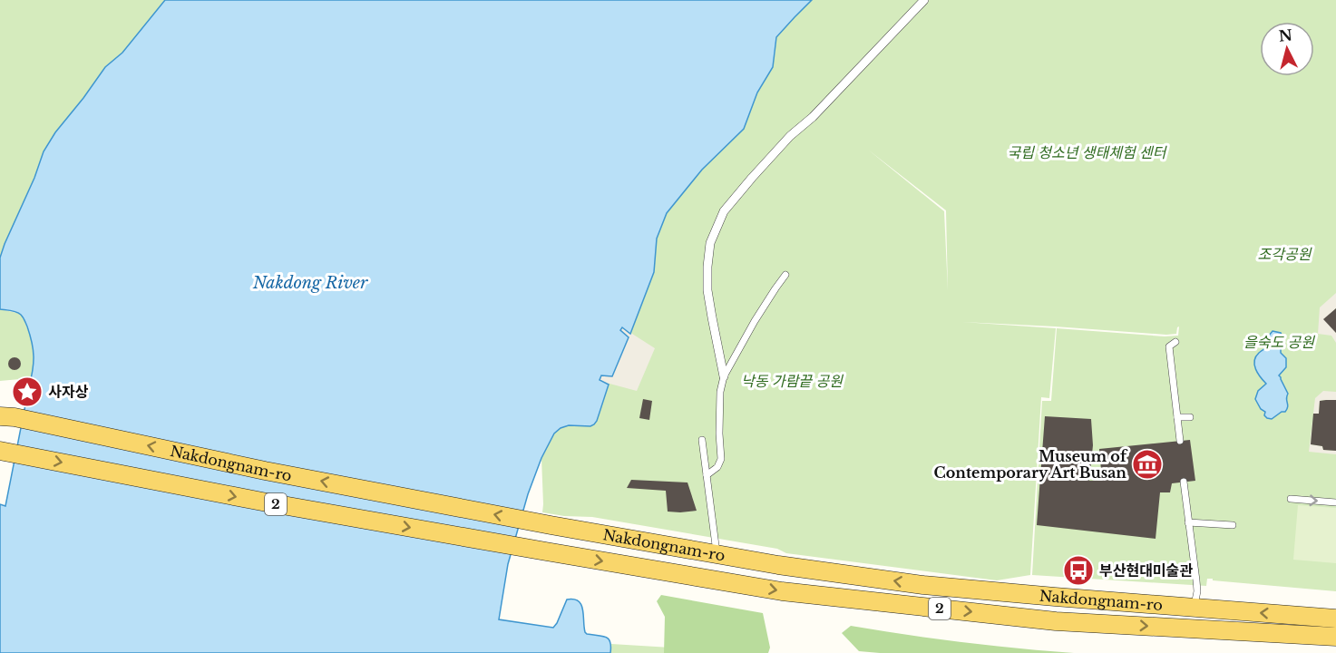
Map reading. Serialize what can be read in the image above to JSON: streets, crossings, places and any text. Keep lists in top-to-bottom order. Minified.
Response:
{"streets":{"main road":["Nakdongnam-ro","2"]},"water":["Nakdong River"],"parks":["국립 청소년 생태체험 센터","조각공원","을숙도 공원","낙동 가람끝 공원"],"places":{"place":["사자상"],"museum":["Museum of Contemporary Art Busan"],"bus stop":["부산현대미술관"]},"north":"top"}
